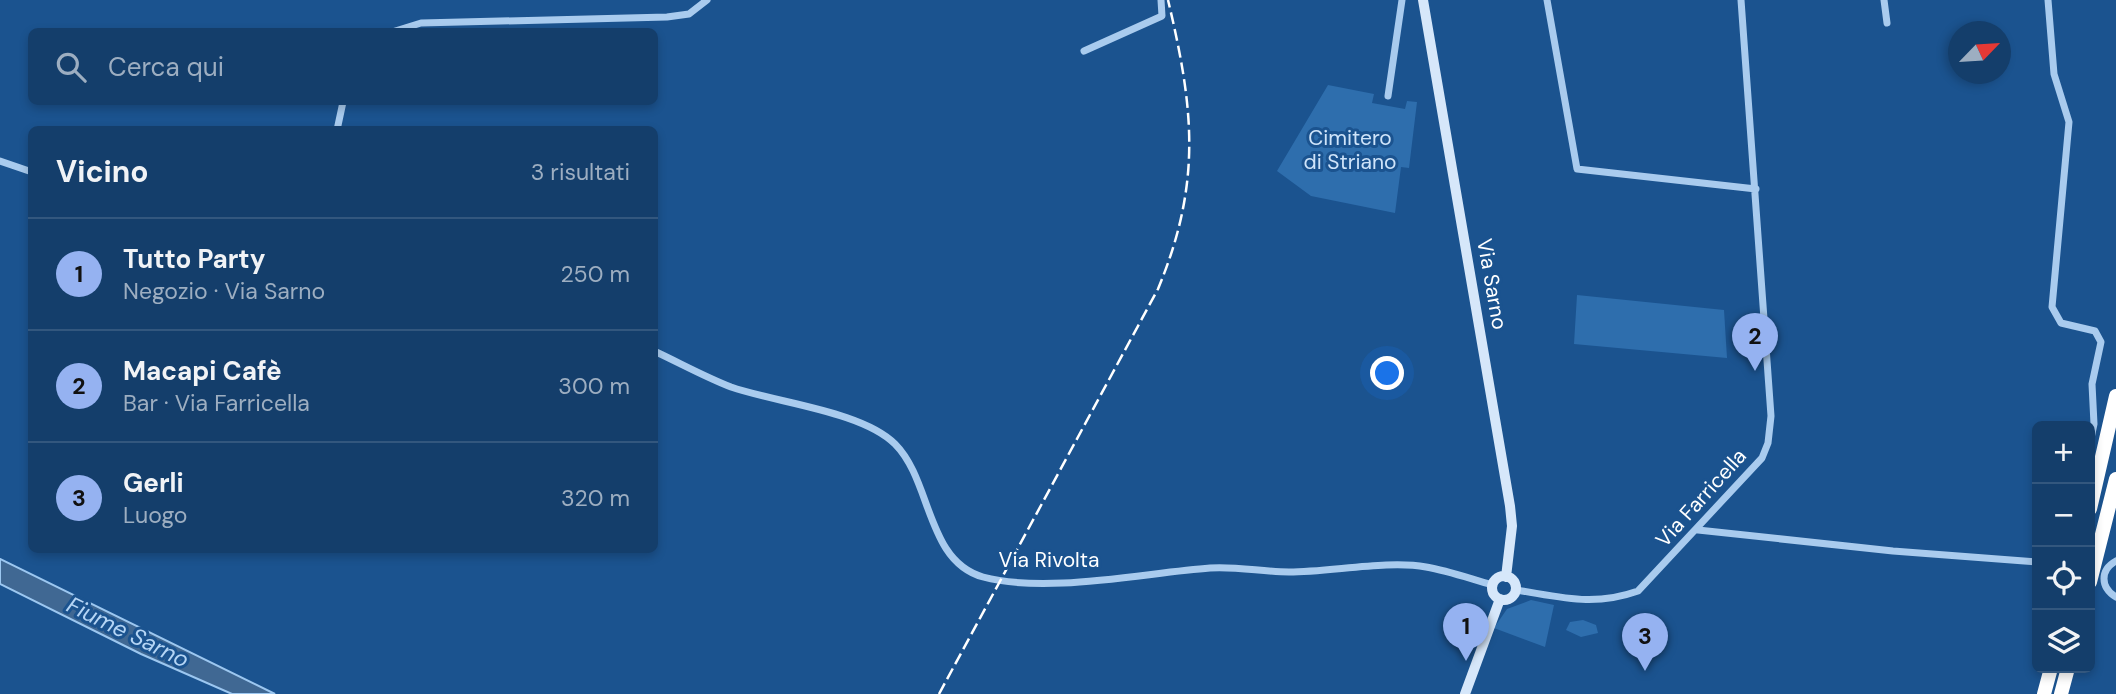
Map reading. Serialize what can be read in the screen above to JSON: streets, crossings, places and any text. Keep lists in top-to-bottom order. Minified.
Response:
{"streets":{"main road":["Via Sarno"],"street":["Via Farricella","Via Rivolta"]},"crossings":[["Via Sarno","Via Farricella"],["Via Sarno","Via Rivolta"],["Via Farricella","Via Rivolta"]],"water":["Fiume Sarno"],"parks":["Cimitero di Striano"],"north":"top right","page":{"search":"Cerca qui","heading":["Vicino","3 risultati"],"list":[{"mark":"1","name":"Tutto Party","note":"Negozio · Via Sarno","value":"250 m"},{"mark":"2","name":"Macapi Cafè","note":"Bar · Via Farricella","value":"300 m"},{"mark":"3","name":"Gerli","note":"Luogo","value":"320 m"}],"pins":["2","1","3"],"map_buttons":["+","−"]}}
